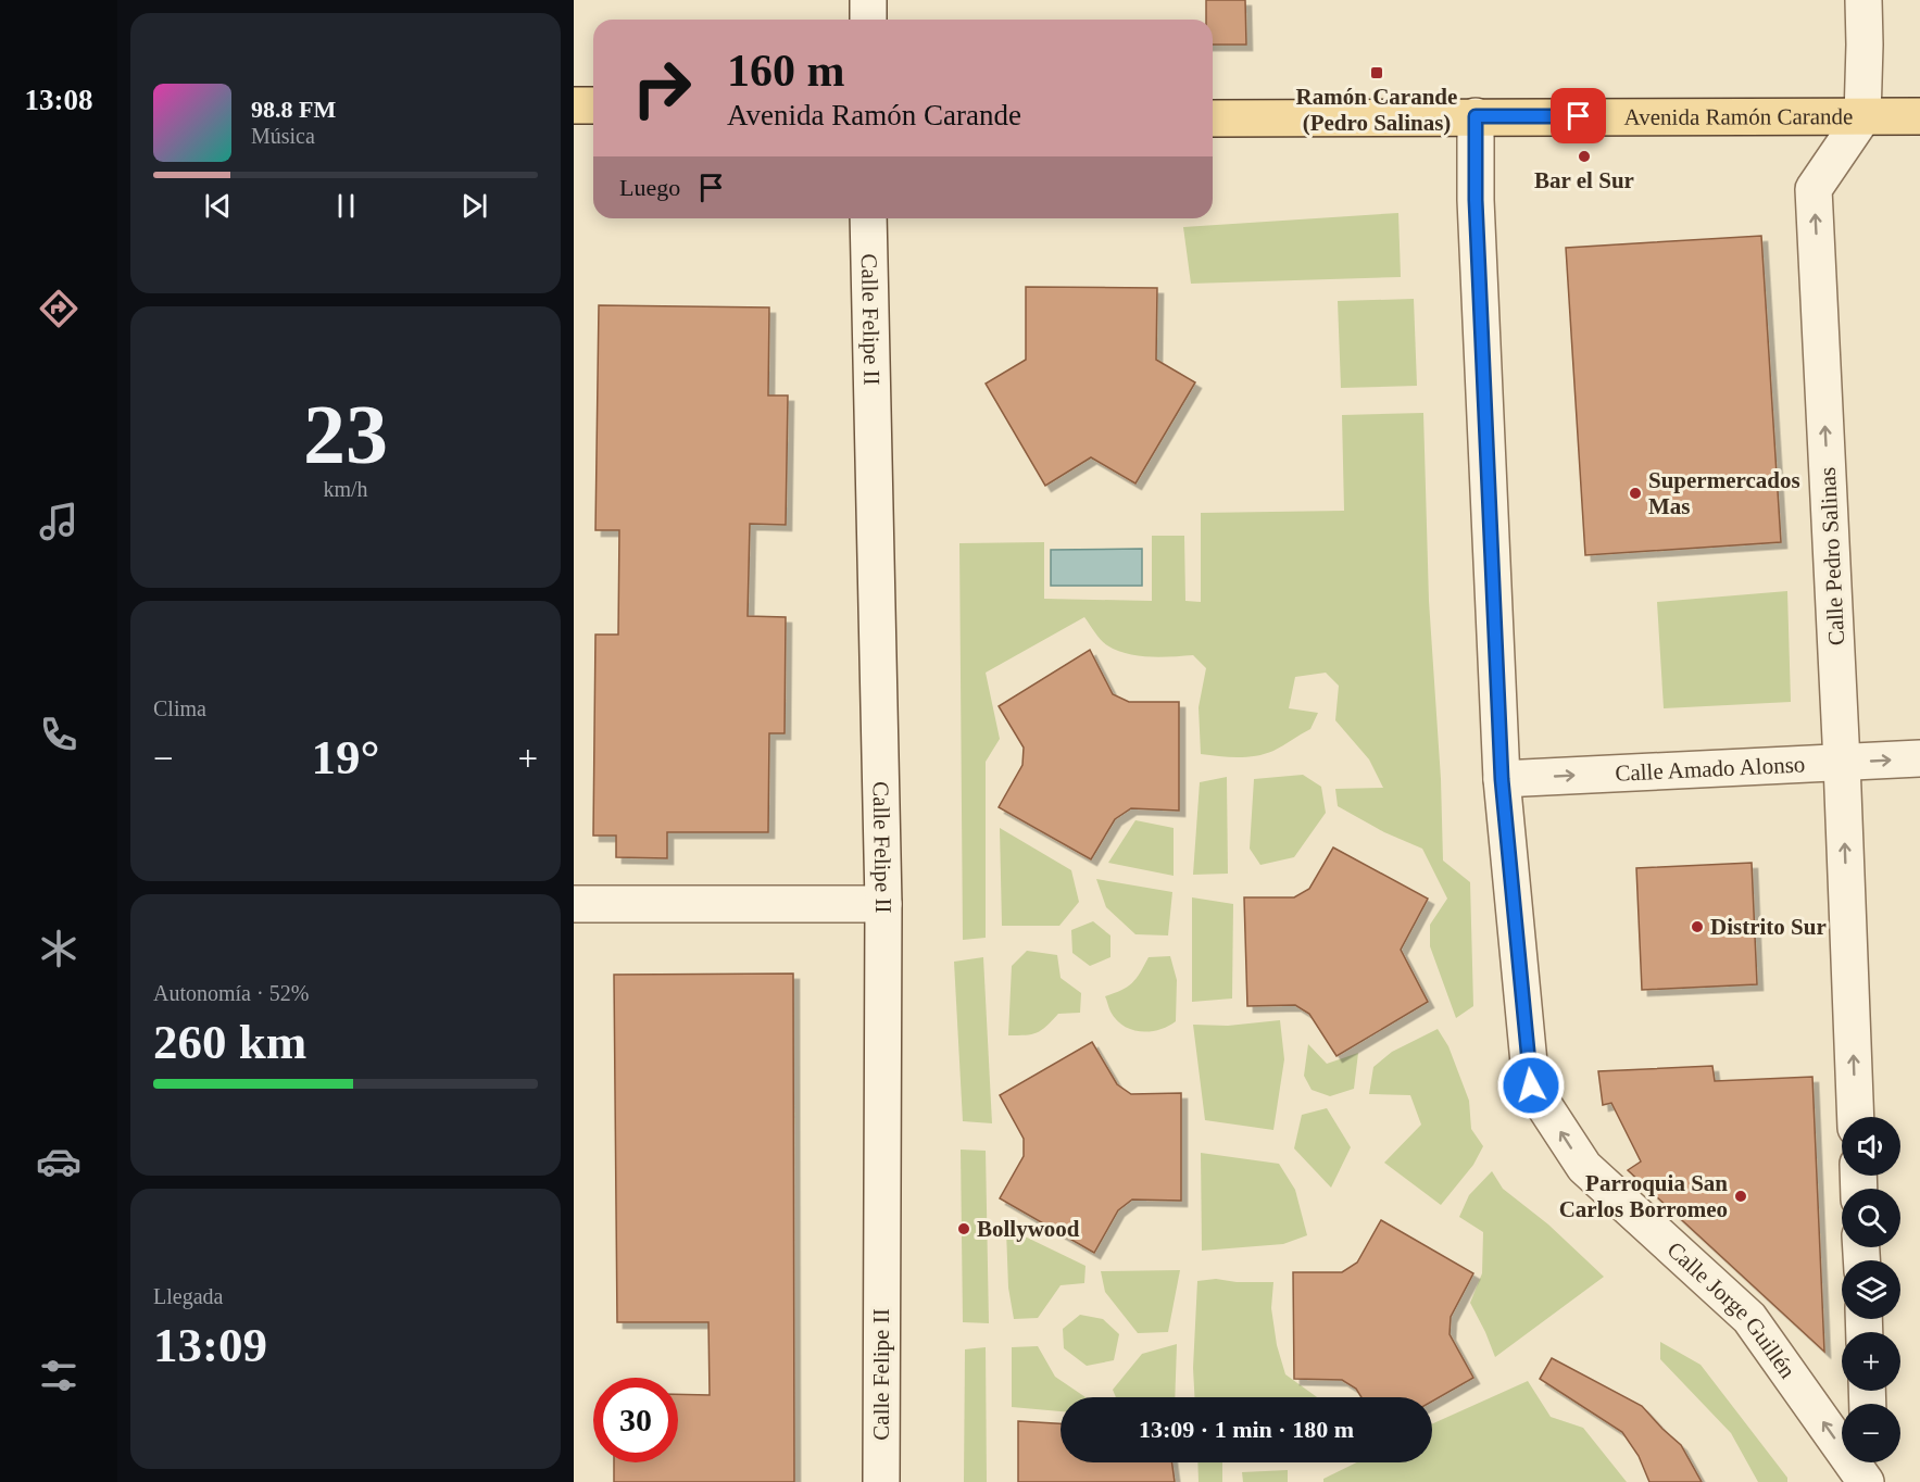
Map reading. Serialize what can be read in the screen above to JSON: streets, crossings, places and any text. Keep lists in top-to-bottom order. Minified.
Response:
{"streets":{"main road":["Avenida Ramón Carande"],"street":["Calle Felipe II","Calle Pedro Salinas","Calle Amado Alonso","Calle Jorge Guillén"]},"crossings":[["Avenida Ramón Carande","Calle Pedro Salinas"],["Avenida Ramón Carande","Calle Jorge Guillén"],["Calle Pedro Salinas","Calle Amado Alonso"],["Calle Amado Alonso","Calle Jorge Guillén"]],"one_way":["Calle Pedro Salinas","Calle Amado Alonso","Calle Jorge Guillén"],"places":{"transit":["Ramón Carande (Pedro Salinas)"],"other":["Bar el Sur","Supermercados Mas","Distrito Sur","Parroquia San Carlos Borromeo","Bollywood"]},"page":{"tabs":"13:08","turn":["160 m","Avenida Ramón Carande"],"song":["98.8 FM","Música"],"then":"Luego","tile":[["23","km/h"],"Clima",["Autonomía · 52%","260 km"],["Llegada","13:09"]],"heat":["−","19°","+"],"map_buttons":["+","−"],"limit":"30","trip":"13:09 · 1 min · 180 m"}}
